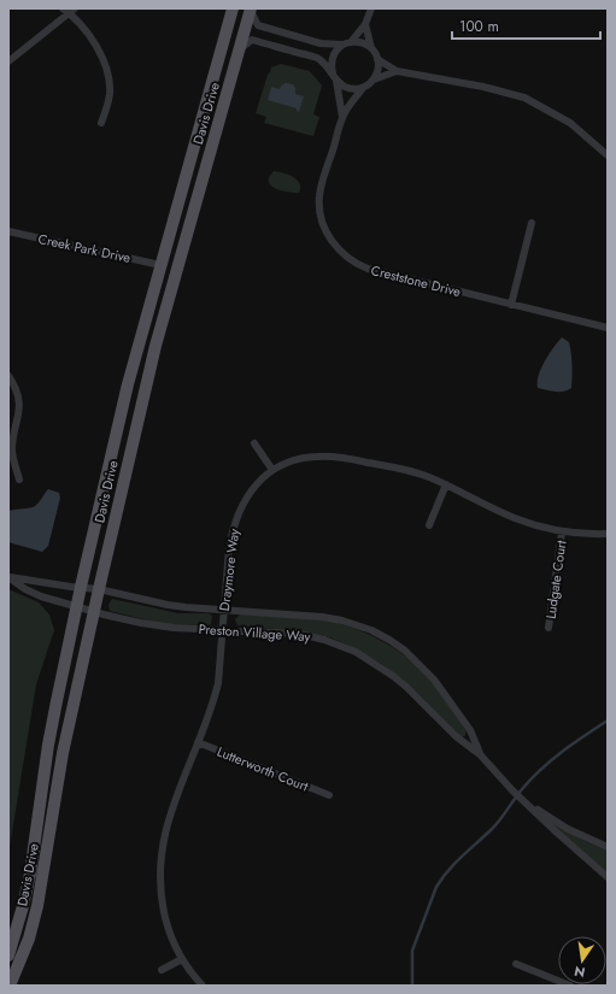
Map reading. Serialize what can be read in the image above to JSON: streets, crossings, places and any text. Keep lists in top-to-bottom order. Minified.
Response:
{"streets":{"main road":["Davis Drive"],"street":["Creek Park Drive","Creststone Drive","Draymore Way","Ludgate Court","Preston Village Way","Lutterworth Court"]},"crossings":[["Davis Drive","Creek Park Drive"],["Davis Drive","Preston Village Way"],["Draymore Way","Ludgate Court"],["Draymore Way","Preston Village Way"],["Draymore Way","Lutterworth Court"]],"scale_bar":"100 m","north":"bottom"}
